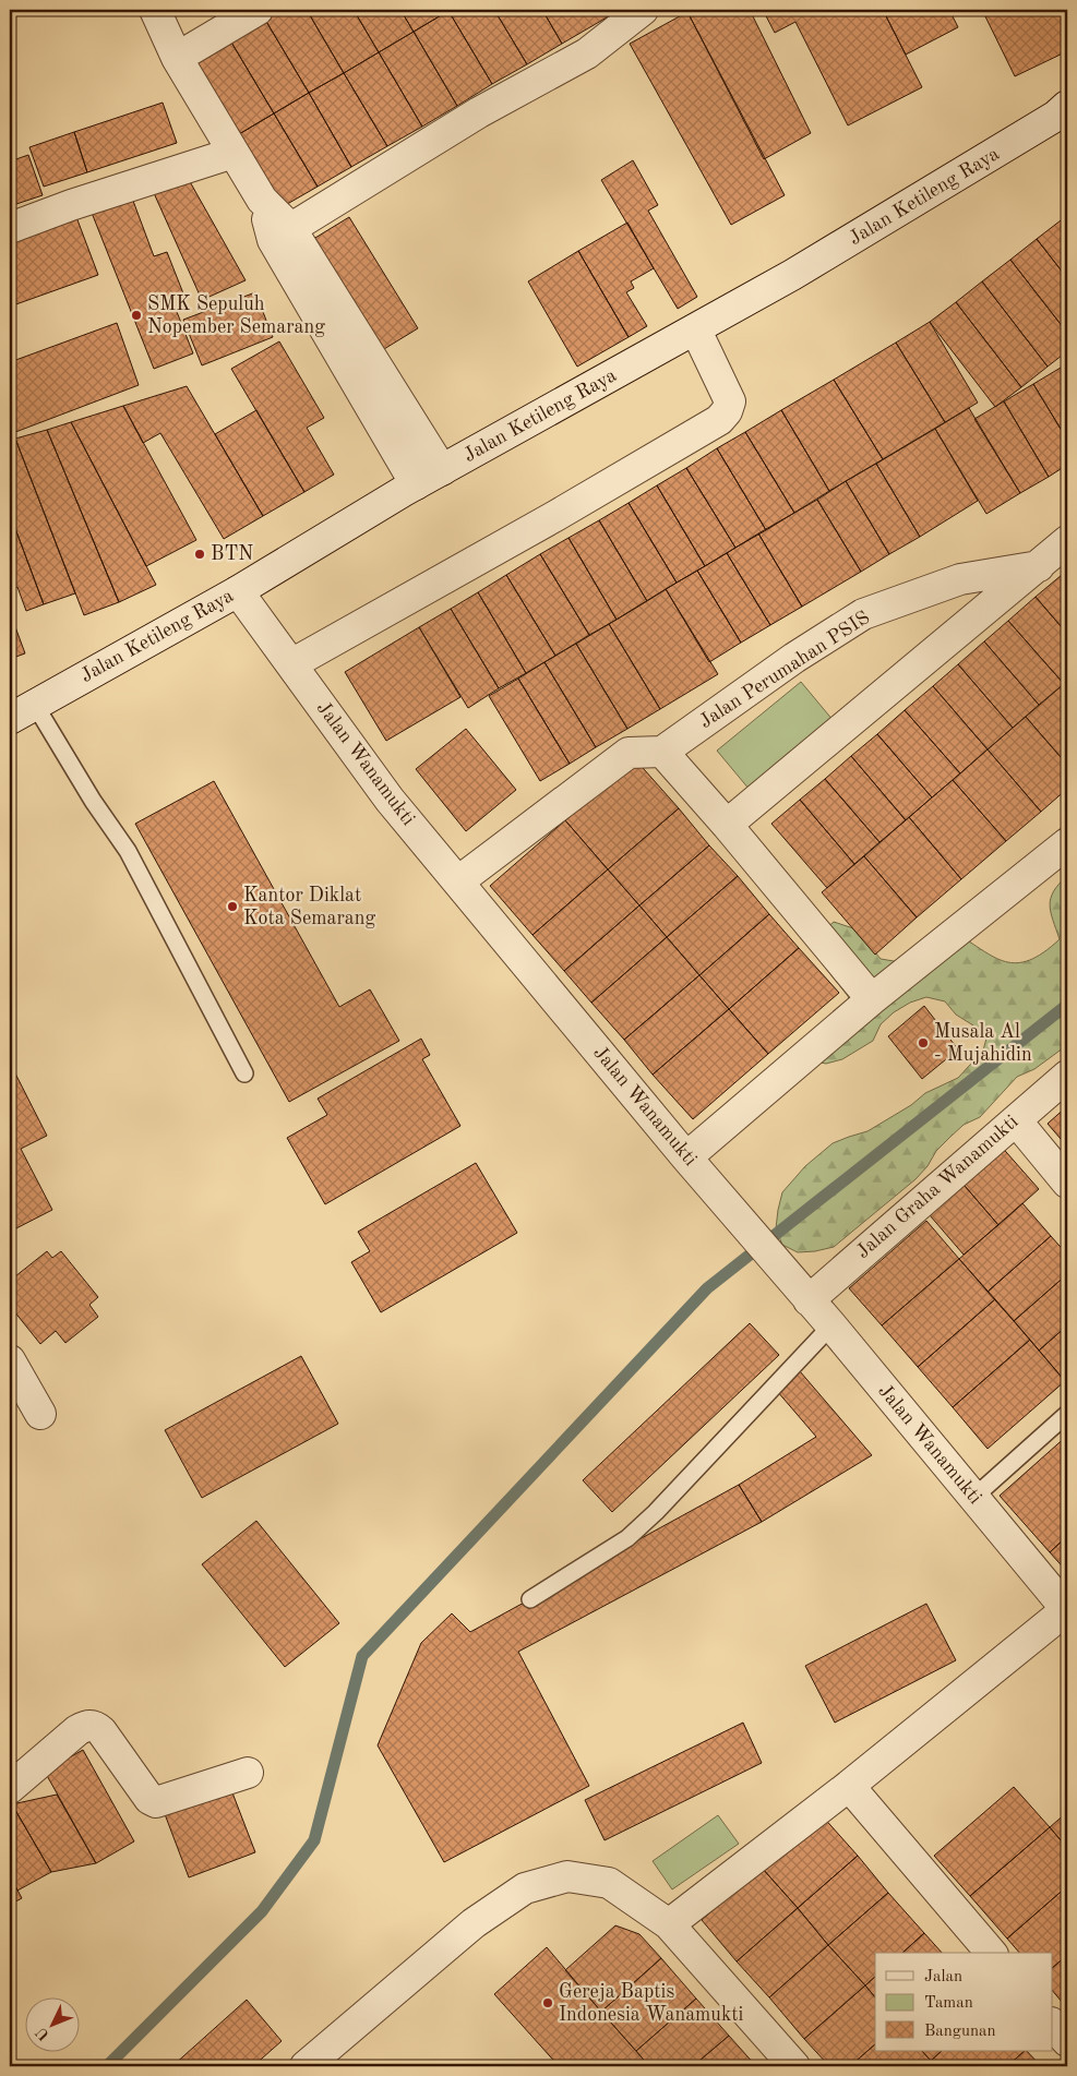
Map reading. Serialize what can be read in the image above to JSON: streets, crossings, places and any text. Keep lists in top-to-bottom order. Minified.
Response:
{"streets":{"street":["Jalan Ketileng Raya","Jalan Perumahan PSIS","Jalan Wanamukti","Jalan Graha Wanamukti"]},"crossings":[["Jalan Ketileng Raya","Jalan Wanamukti"],["Jalan Wanamukti","Jalan Graha Wanamukti"]],"places":["SMK Sepuluh Nopember Semarang","BTN","Kantor Diklat Kota Semarang","Musala Al - Mujahidin","Gereja Baptis Indonesia Wanamukti"],"legend":["Jalan","Taman","Bangunan"],"north":"bottom left"}
